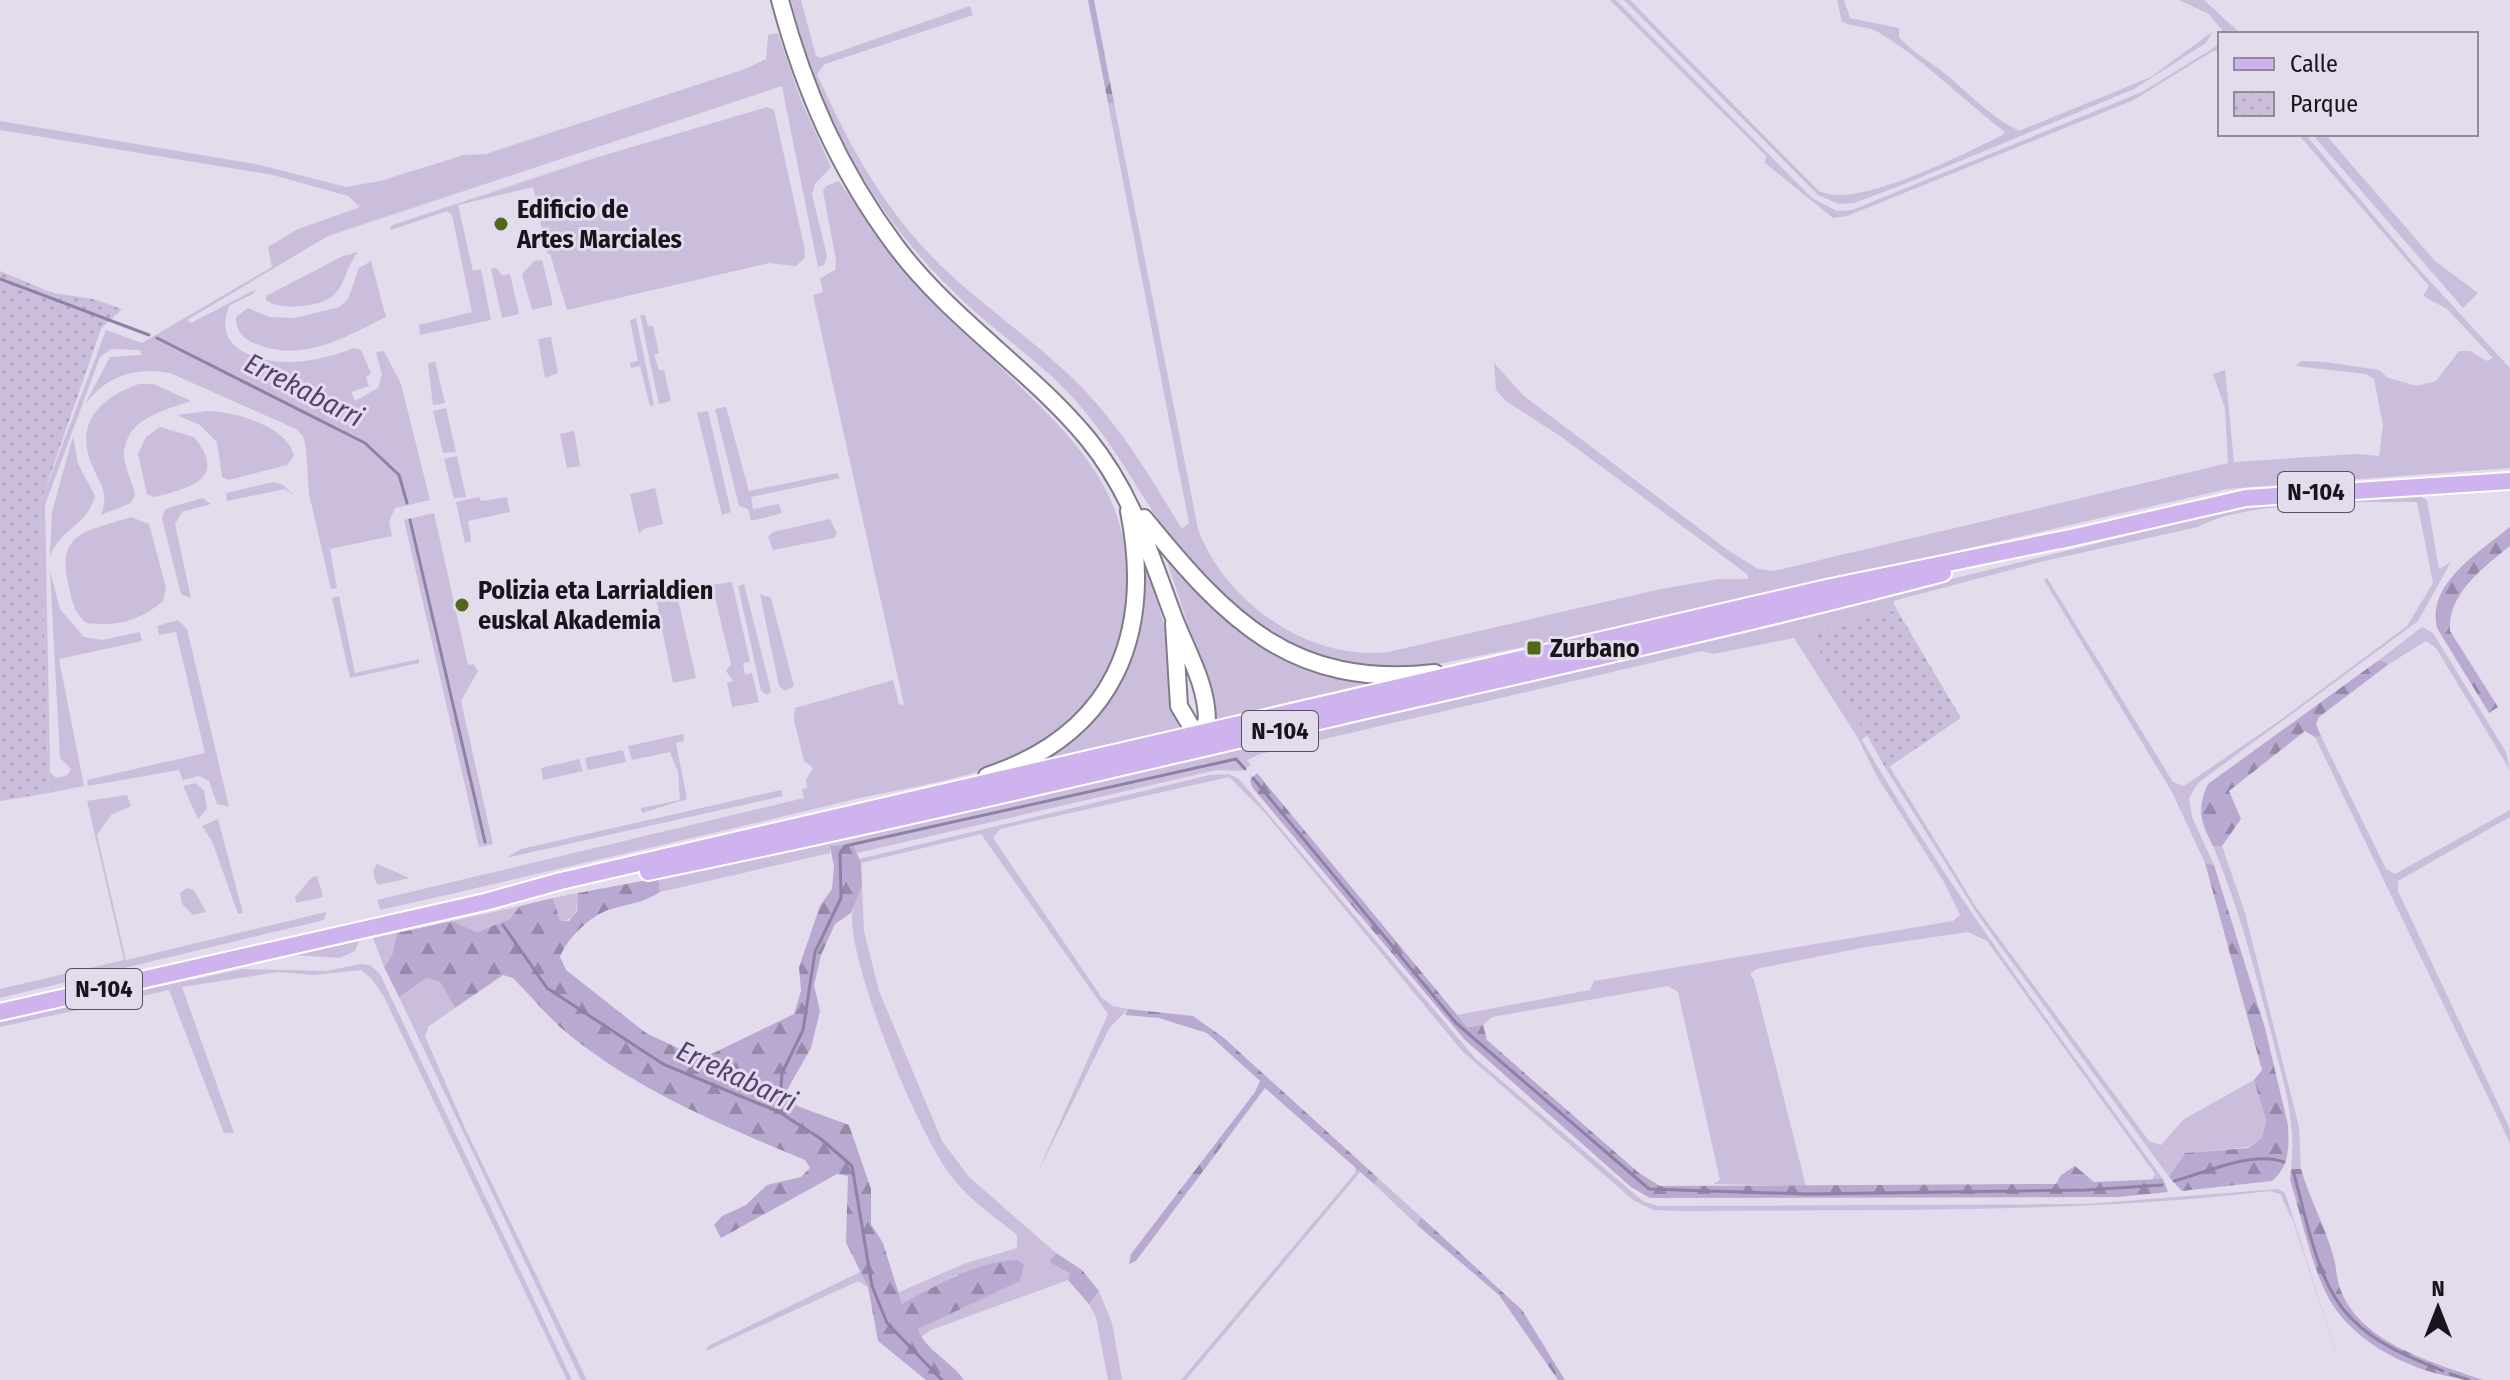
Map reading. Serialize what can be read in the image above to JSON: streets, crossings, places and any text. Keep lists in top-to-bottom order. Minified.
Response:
{"streets":{"main road":["N-104"]},"water":["Errekabarri"],"places":{"other":["Edificio de Artes Marciales","Polizia eta Larrialdien euskal Akademia"],"transit":["Zurbano"]},"legend":["Calle","Parque"],"north":"top"}
